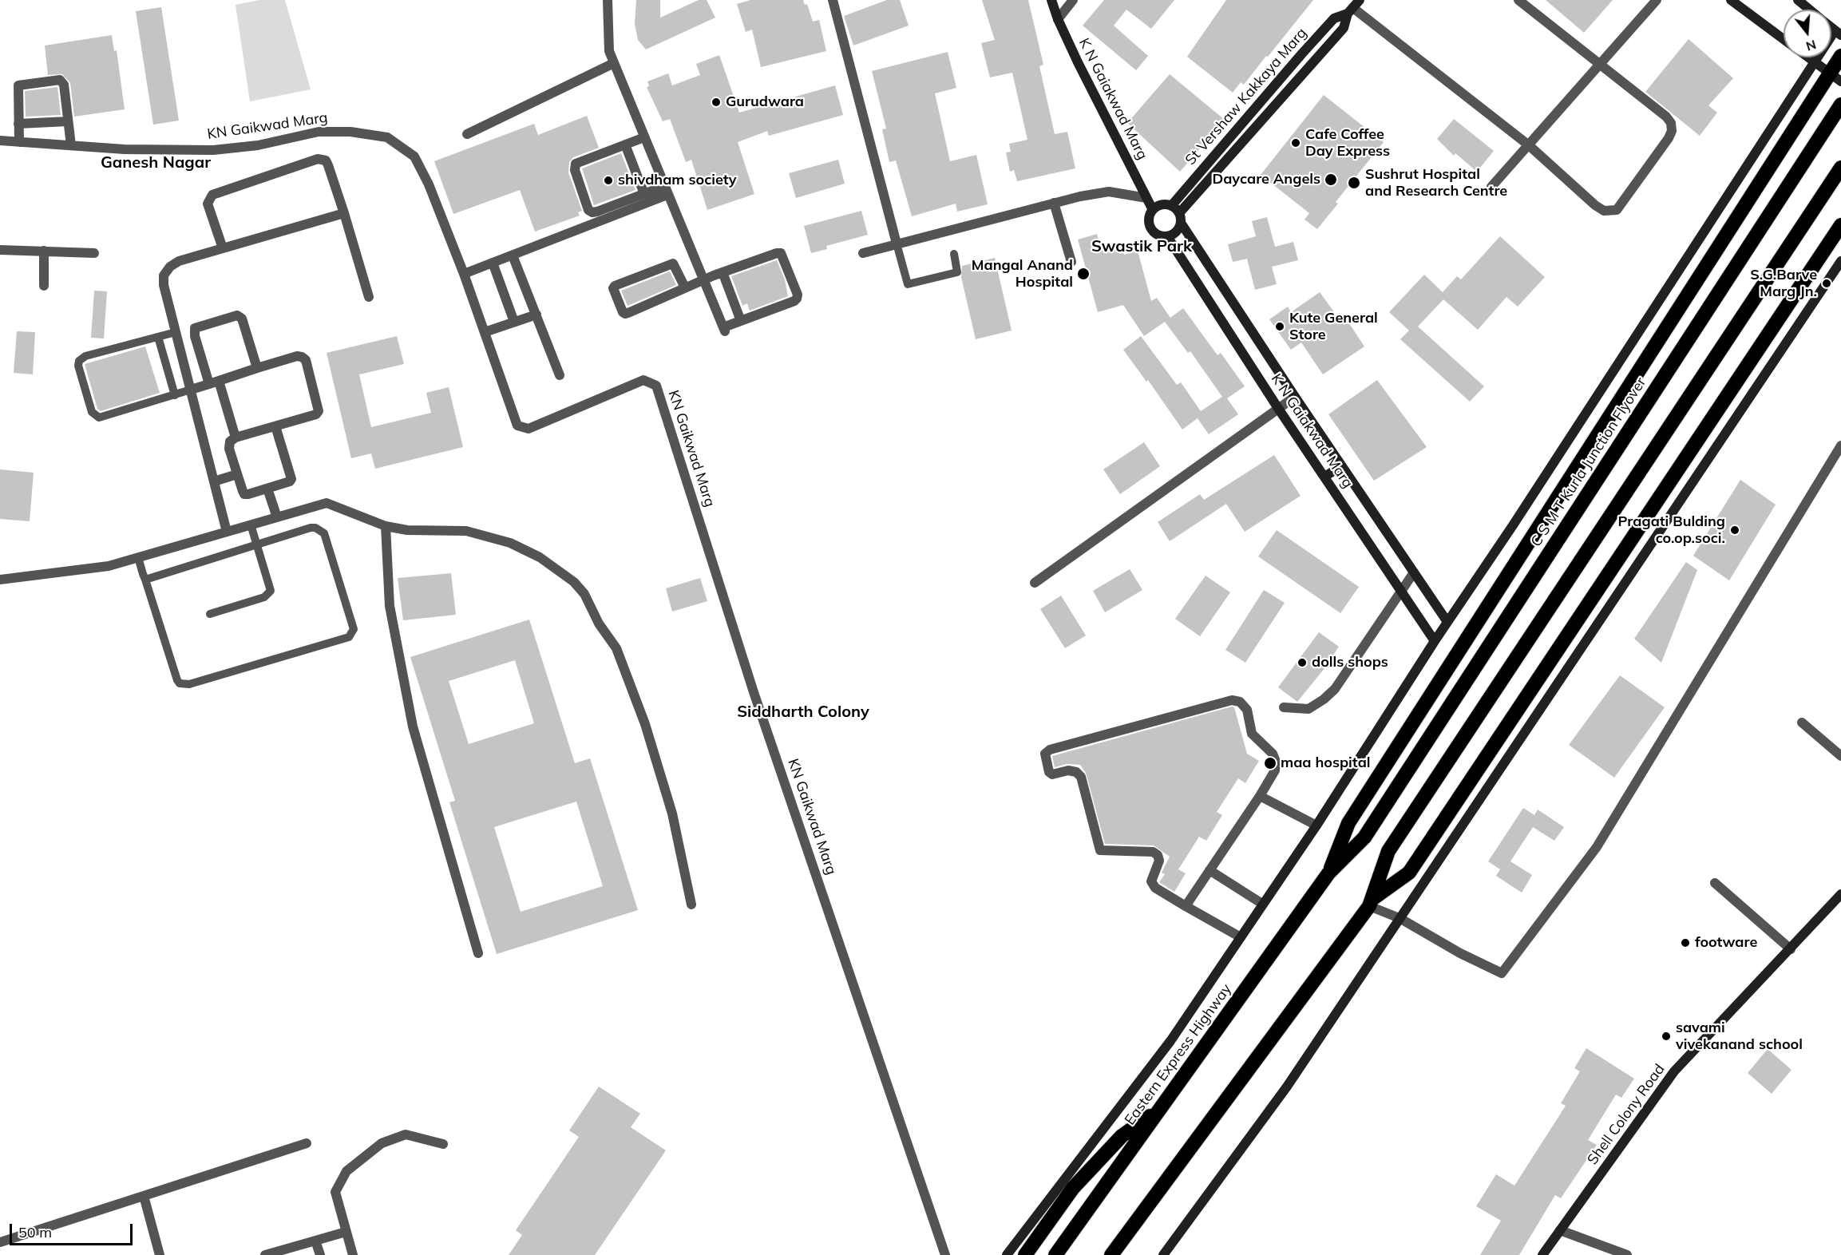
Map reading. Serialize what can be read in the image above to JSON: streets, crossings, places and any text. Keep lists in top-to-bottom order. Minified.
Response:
{"streets":{"highway":["C S M T Kurla Junction Flyover","Eastern Express Highway"],"street":["St Vershaw Kakkaya Marg","K N Gaiakwad Marg","KN Gaikwad Marg","Shell Colony Road"]},"crossings":[["St Vershaw Kakkaya Marg","K N Gaiakwad Marg"],["C S M T Kurla Junction Flyover","Eastern Express Highway"]],"districts":["Ganesh Nagar","Swastik Park","Siddharth Colony"],"places":["Gurudwara","Cafe Coffee Day Express","Daycare Angels","shivdham society","Sushrut Hospital and Research Centre","Mangal Anand Hospital","S.G.Barve Marg Jn.","Kute General Store","Pragati Bulding co.op.soci.","dolls shops","maa hospital","footware","savami vivekanand school"],"scale_bar":"50 m","north":"bottom"}
